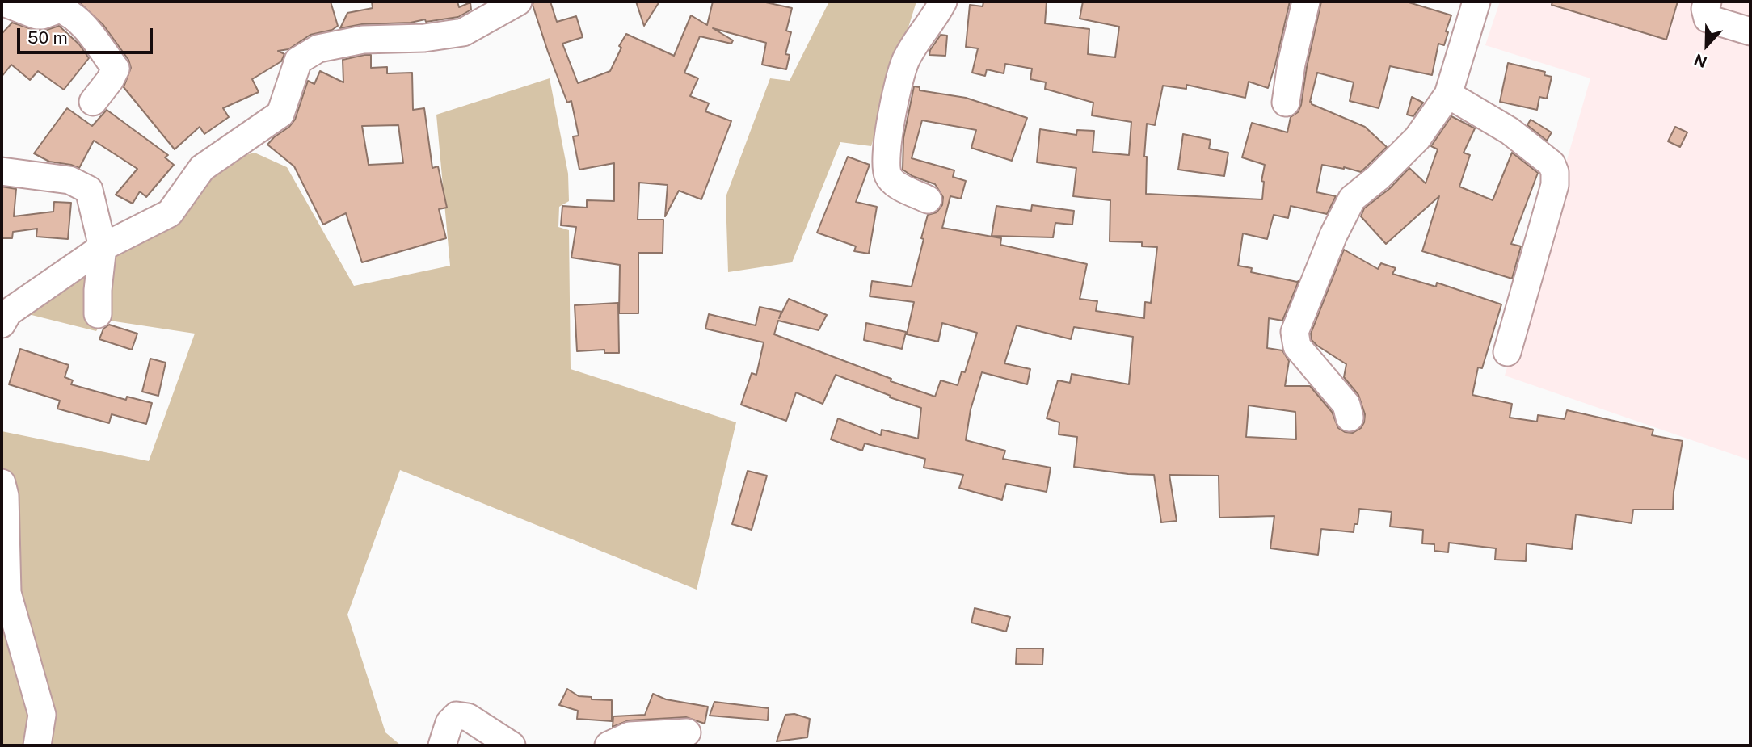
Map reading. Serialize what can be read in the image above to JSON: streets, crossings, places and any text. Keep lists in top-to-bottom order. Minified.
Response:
{"scale_bar":"50 m","north":"bottom"}
